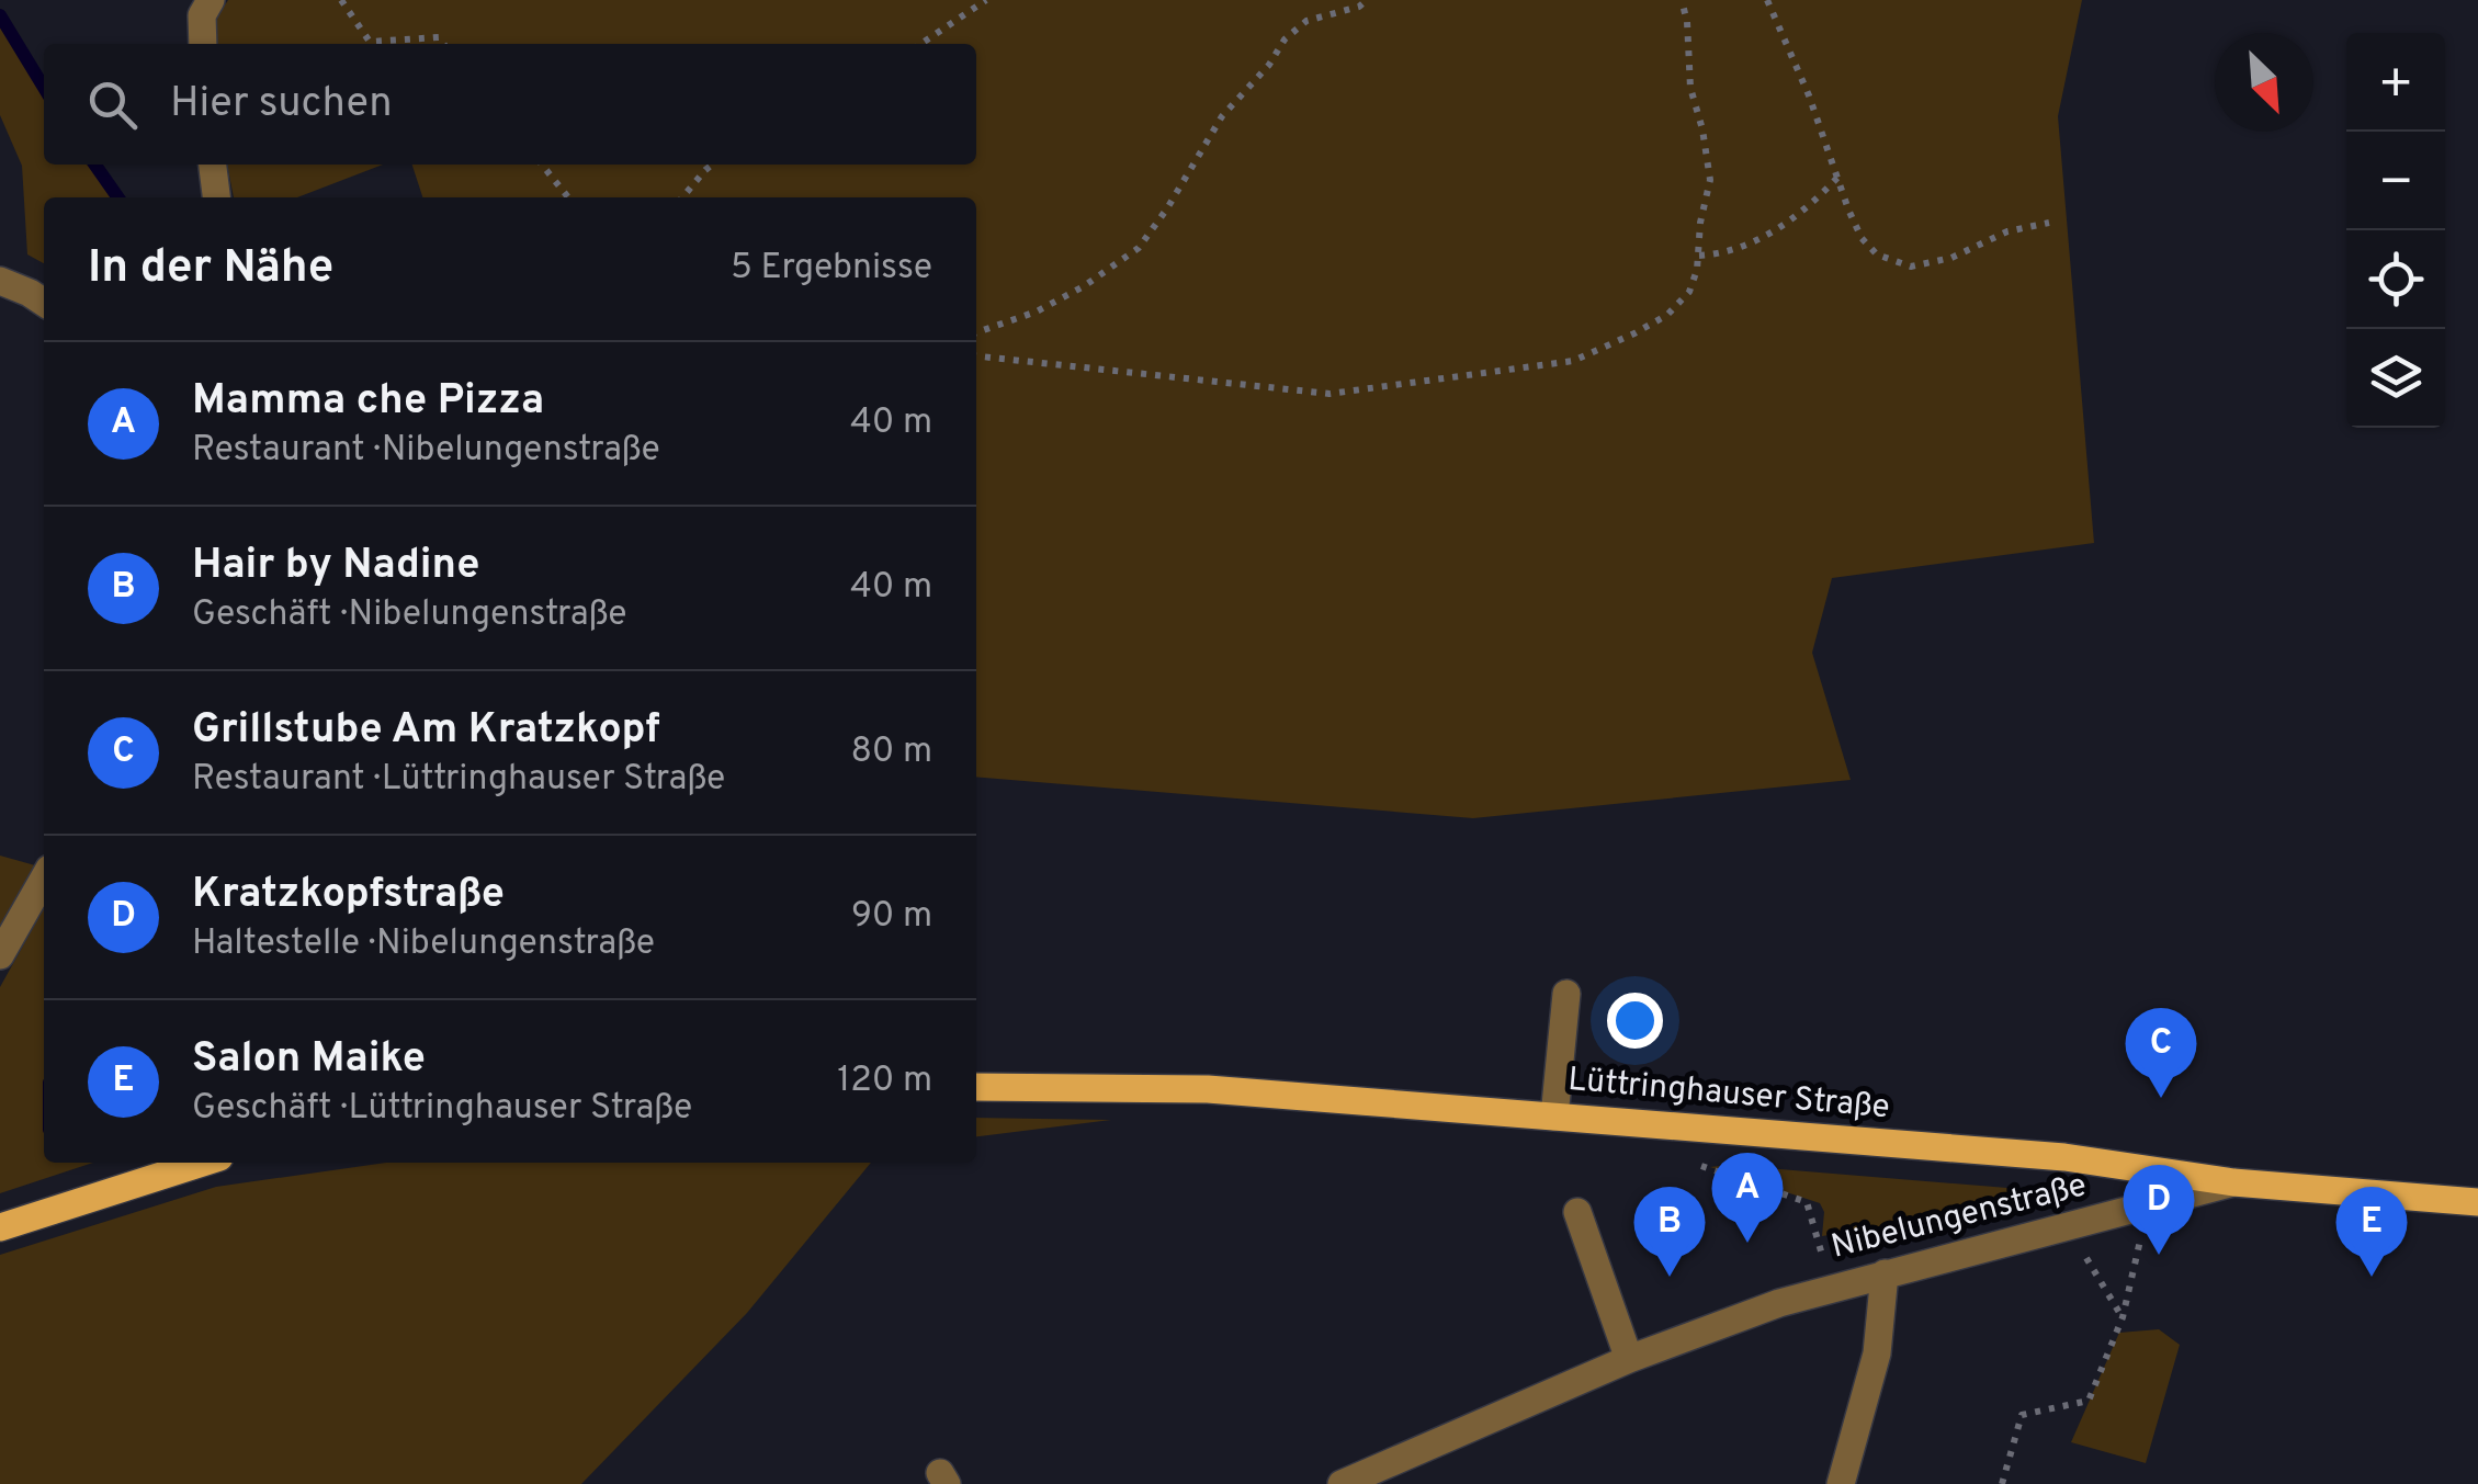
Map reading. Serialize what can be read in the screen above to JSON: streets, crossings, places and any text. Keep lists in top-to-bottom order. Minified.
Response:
{"streets":{"main road":["Lüttringhauser Straße"],"street":["Nibelungenstraße"]},"crossings":[["Lüttringhauser Straße","Nibelungenstraße"]],"north":"bottom right","page":{"map_buttons":["+","−"],"search":"Hier suchen","heading":["In der Nähe","5 Ergebnisse"],"list":[{"mark":"A","name":"Mamma che Pizza","note":"Restaurant · Nibelungenstraße","value":"40 m"},{"mark":"B","name":"Hair by Nadine","note":"Geschäft · Nibelungenstraße","value":"40 m"},{"mark":"C","name":"Grillstube Am Kratzkopf","note":"Restaurant · Lüttringhauser Straße","value":"80 m"},{"mark":"D","name":"Kratzkopfstraße","note":"Haltestelle · Nibelungenstraße","value":"90 m"},{"mark":"E","name":"Salon Maike","note":"Geschäft · Lüttringhauser Straße","value":"120 m"}],"pins":["C","A","D","B","E"]}}
